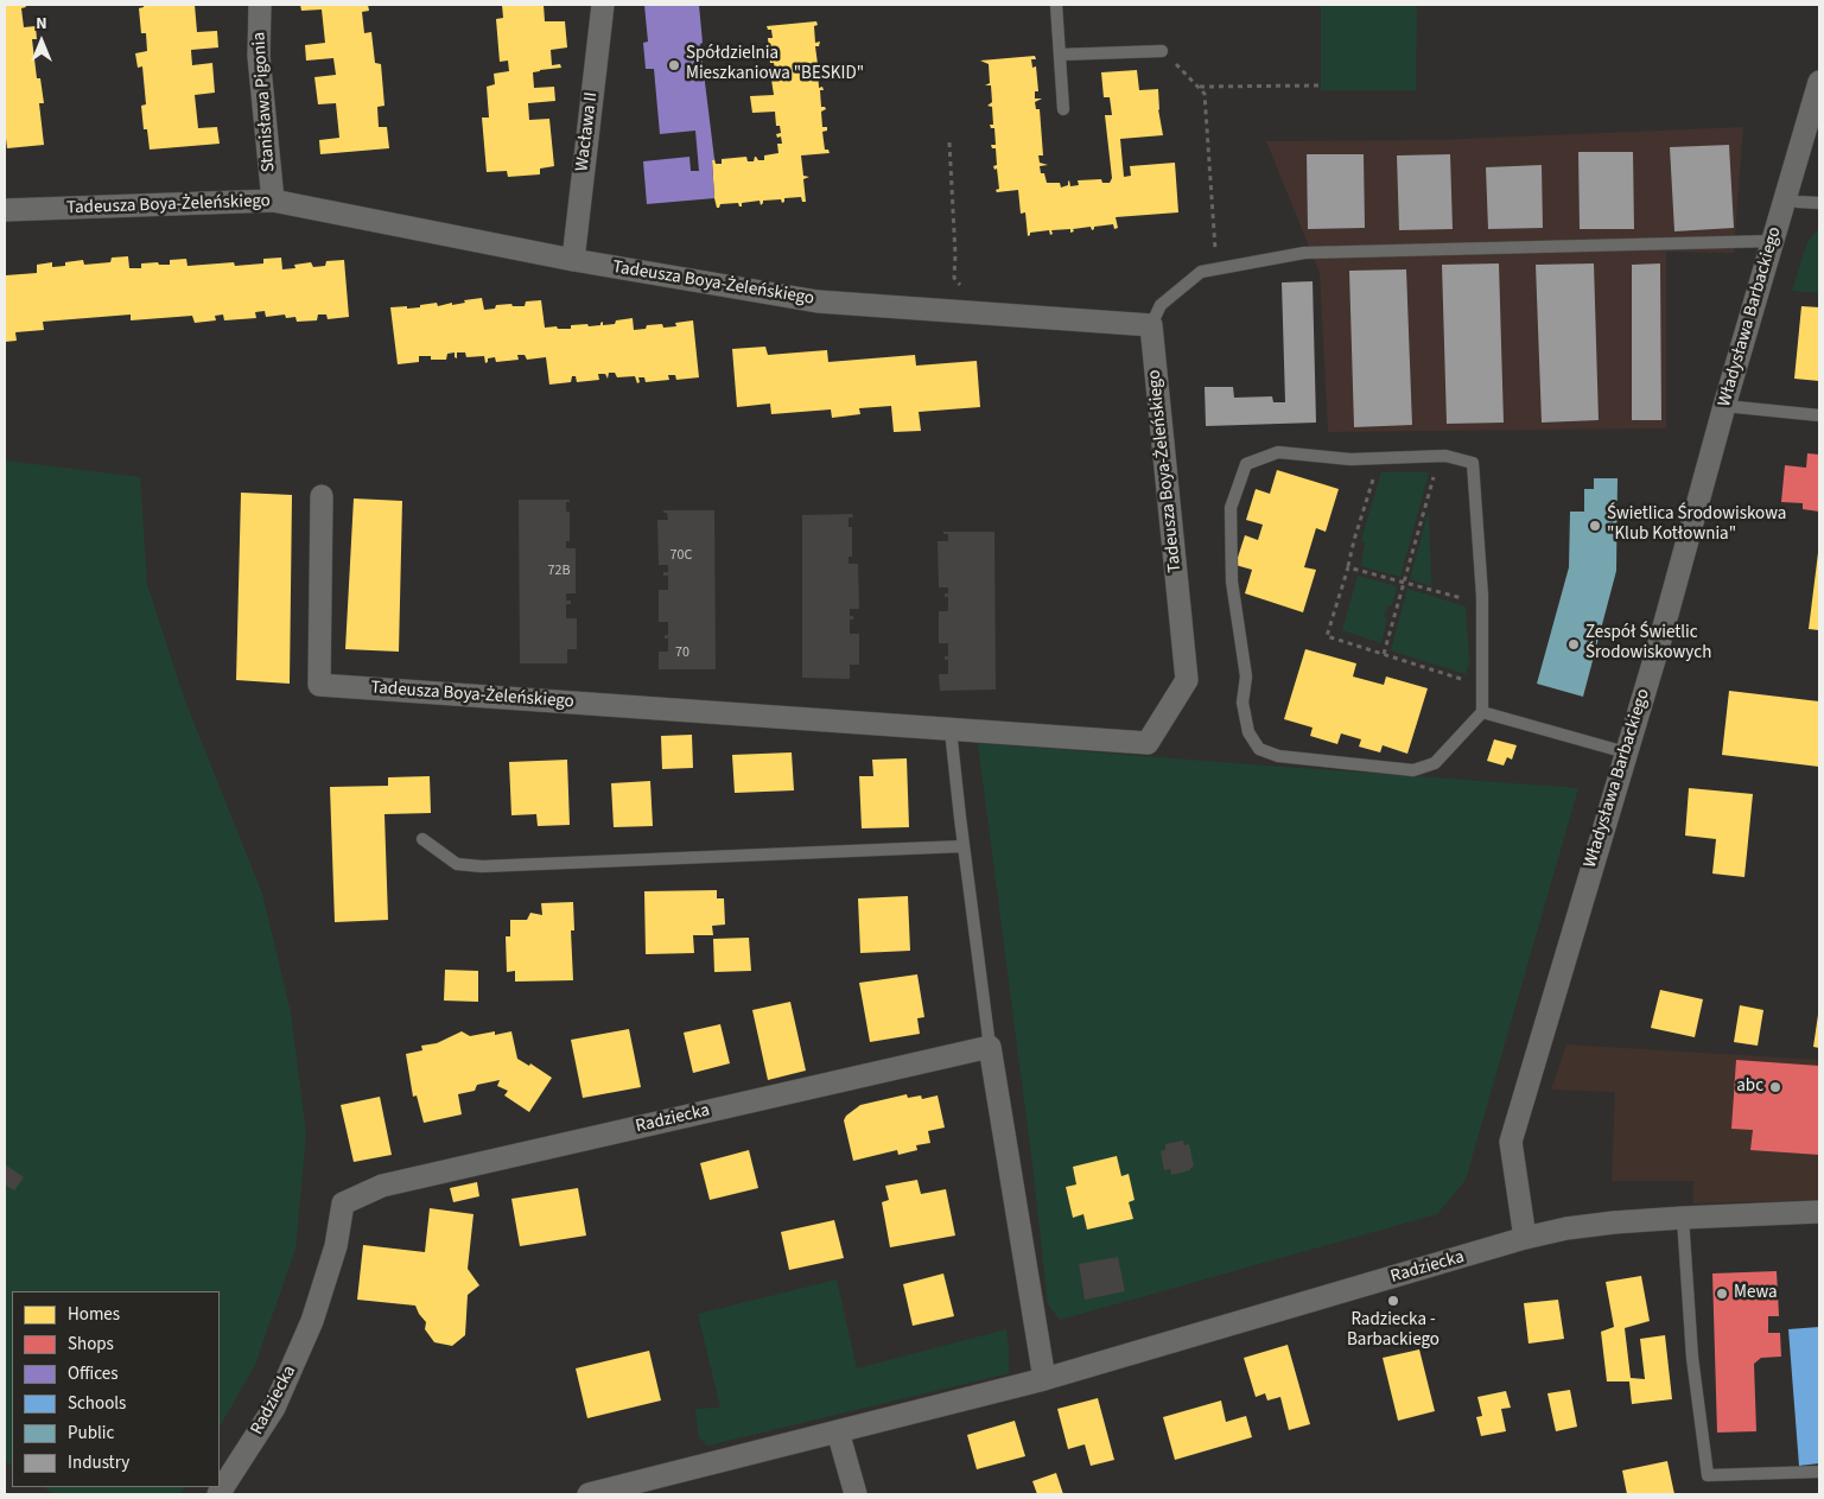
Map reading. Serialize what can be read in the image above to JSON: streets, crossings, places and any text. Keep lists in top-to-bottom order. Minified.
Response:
{"streets":{"street":["Stanisława Pigonia","Wacława II","Tadeusza Boya-Żeleńskiego","Władysława Barbackiego","Radziecka"]},"crossings":[["Stanisława Pigonia","Tadeusza Boya-Żeleńskiego"],["Wacława II","Tadeusza Boya-Żeleńskiego"],["Władysława Barbackiego","Radziecka"]],"places":["Spółdzielnia Mieszkaniowa \"BESKID\"","Świetlica Środowiskowa \"Klub Kotłownia\"","Zespół Świetlic Środowiskowych","abc","Mewa","Radziecka - Barbackiego"],"house_numbers":["70C","72B","70"],"legend":["Homes","Shops","Offices","Schools","Public","Industry"],"north":"top"}
